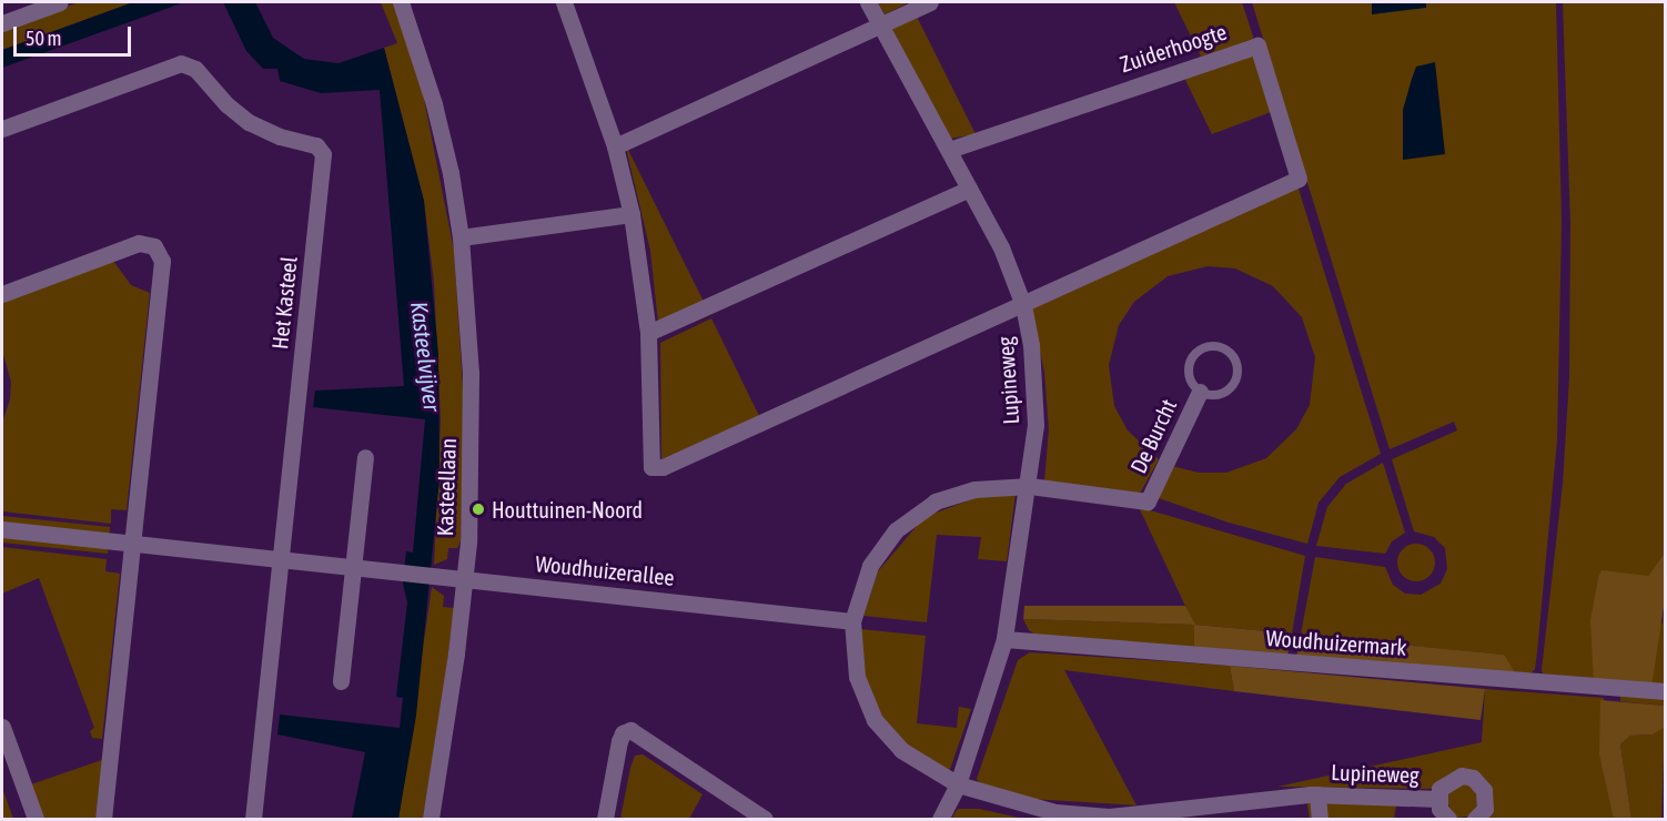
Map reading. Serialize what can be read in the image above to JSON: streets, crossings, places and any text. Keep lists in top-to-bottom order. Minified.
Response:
{"streets":{"street":["Zuiderhoogte","Het Kasteel","Lupineweg","De Burcht","Kasteellaan","Woudhuizerallee","Woudhuizermark"]},"crossings":[["Zuiderhoogte","Lupineweg"],["Het Kasteel","Woudhuizerallee"],["Lupineweg","De Burcht"],["Lupineweg","Woudhuizermark"],["Kasteellaan","Woudhuizerallee"]],"water":["Kasteelvijver"],"places":["Houttuinen-Noord"],"scale_bar":"50 m"}
